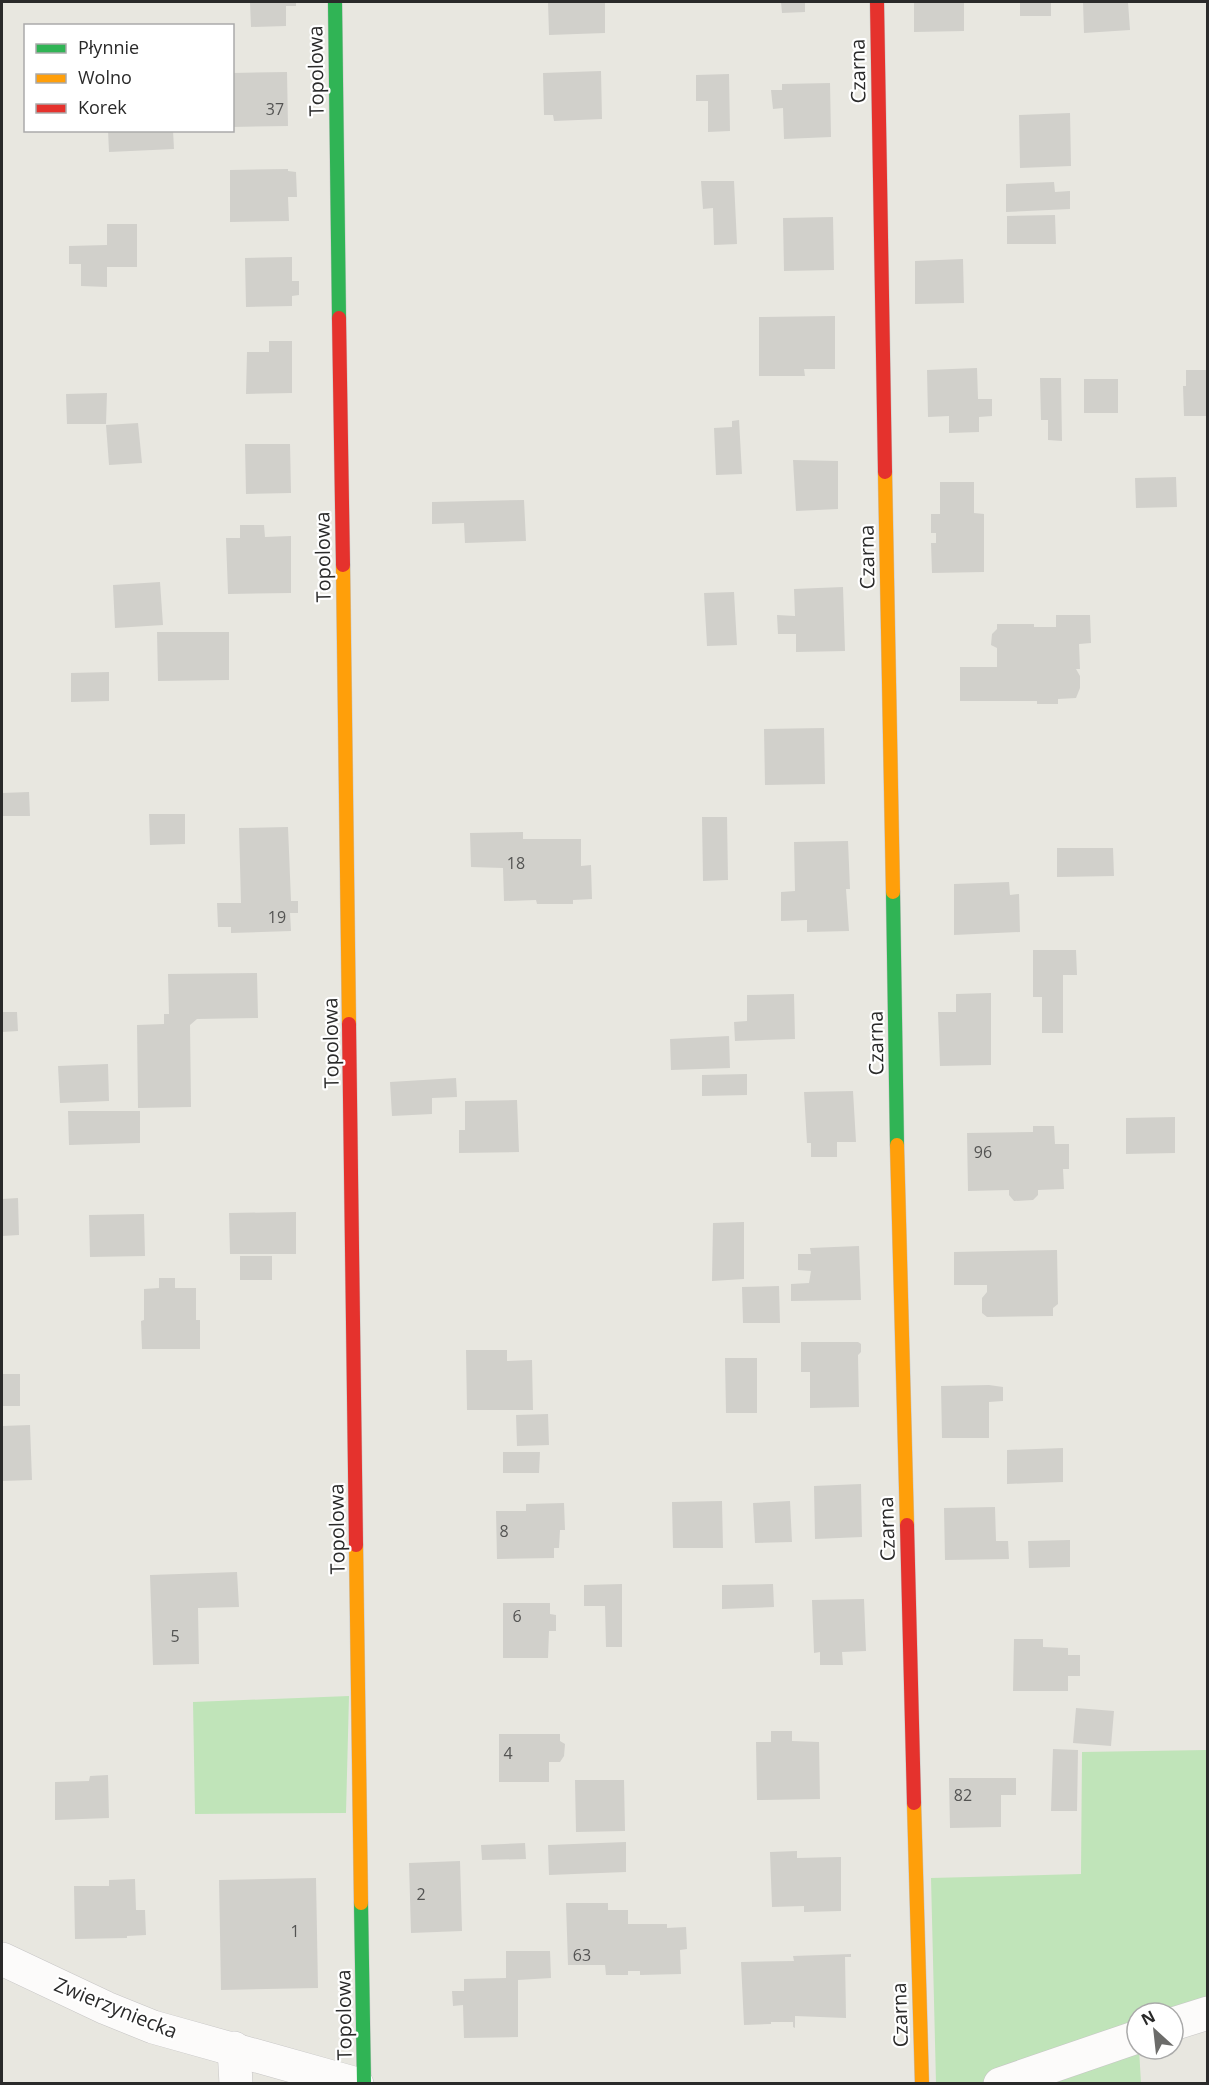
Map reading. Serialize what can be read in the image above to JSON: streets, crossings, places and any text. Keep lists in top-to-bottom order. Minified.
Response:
{"streets":{"street":["Topolowa","Czarna","Zwierzyniecka"]},"house_numbers":["37","18","19","96","8","6","5","4","82","2","1","63"],"legend":["Płynnie","Wolno","Korek"],"north":"top left"}
